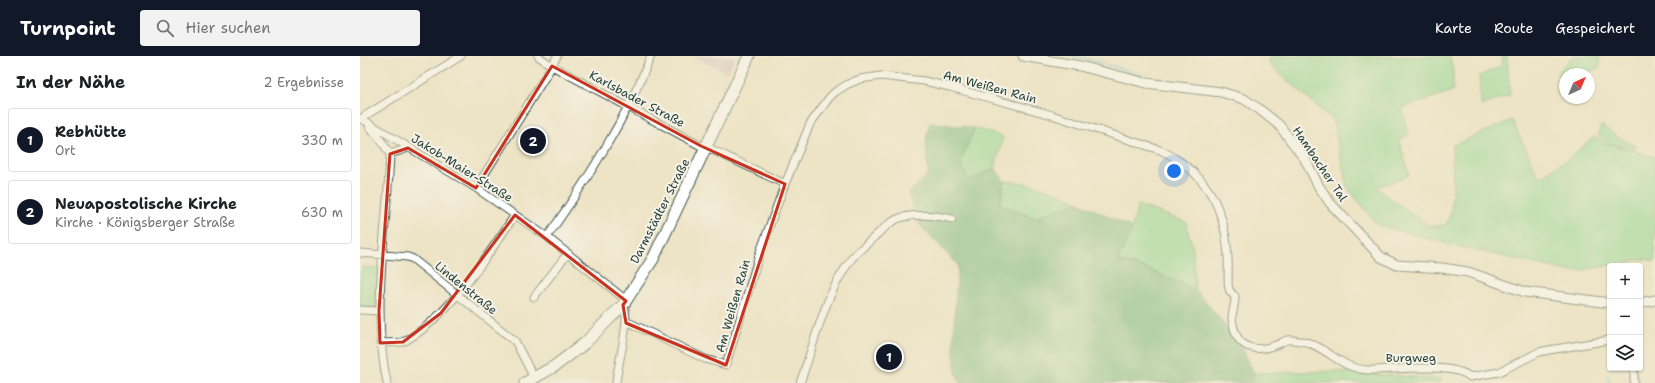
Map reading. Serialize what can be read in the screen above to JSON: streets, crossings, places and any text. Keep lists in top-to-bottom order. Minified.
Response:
{"streets":{"main road":["Darmstädter Straße"],"street":["Am Weißen Rain","Karlsbader Straße","Hambacher Tal","Jakob-Maier-Straße","Lindenstraße","Burgweg"]},"crossings":[["Am Weißen Rain","Karlsbader Straße"],["Am Weißen Rain","Burgweg"],["Karlsbader Straße","Darmstädter Straße"],["Jakob-Maier-Straße","Darmstädter Straße"],["Darmstädter Straße","Lindenstraße"]],"north":"top right","page":{"header":"Turnpoint","search":"Hier suchen","nav":["Karte","Route","Gespeichert"],"heading":["In der Nähe","2 Ergebnisse"],"list":[{"mark":"1","name":"Rebhütte","note":"Ort","value":"330 m"},{"mark":"2","name":"Neuapostolische Kirche","note":"Kirche · Königsberger Straße","value":"630 m"}],"pins":["2","1"],"map_buttons":["+","−"]}}
